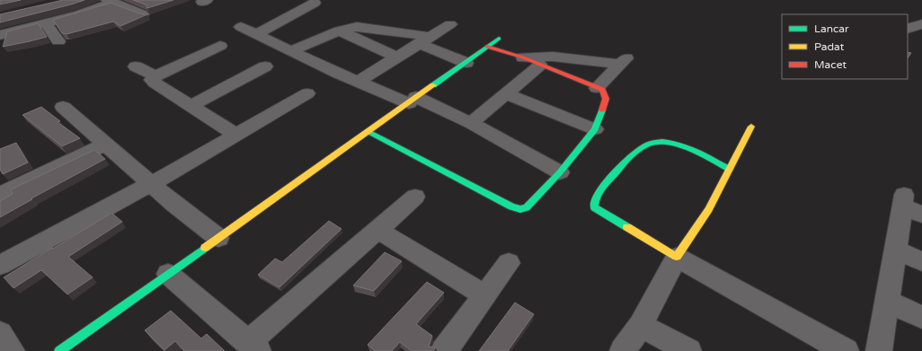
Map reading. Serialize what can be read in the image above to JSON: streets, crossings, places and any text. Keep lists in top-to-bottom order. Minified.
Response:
{"legend":["Lancar","Padat","Macet"]}
